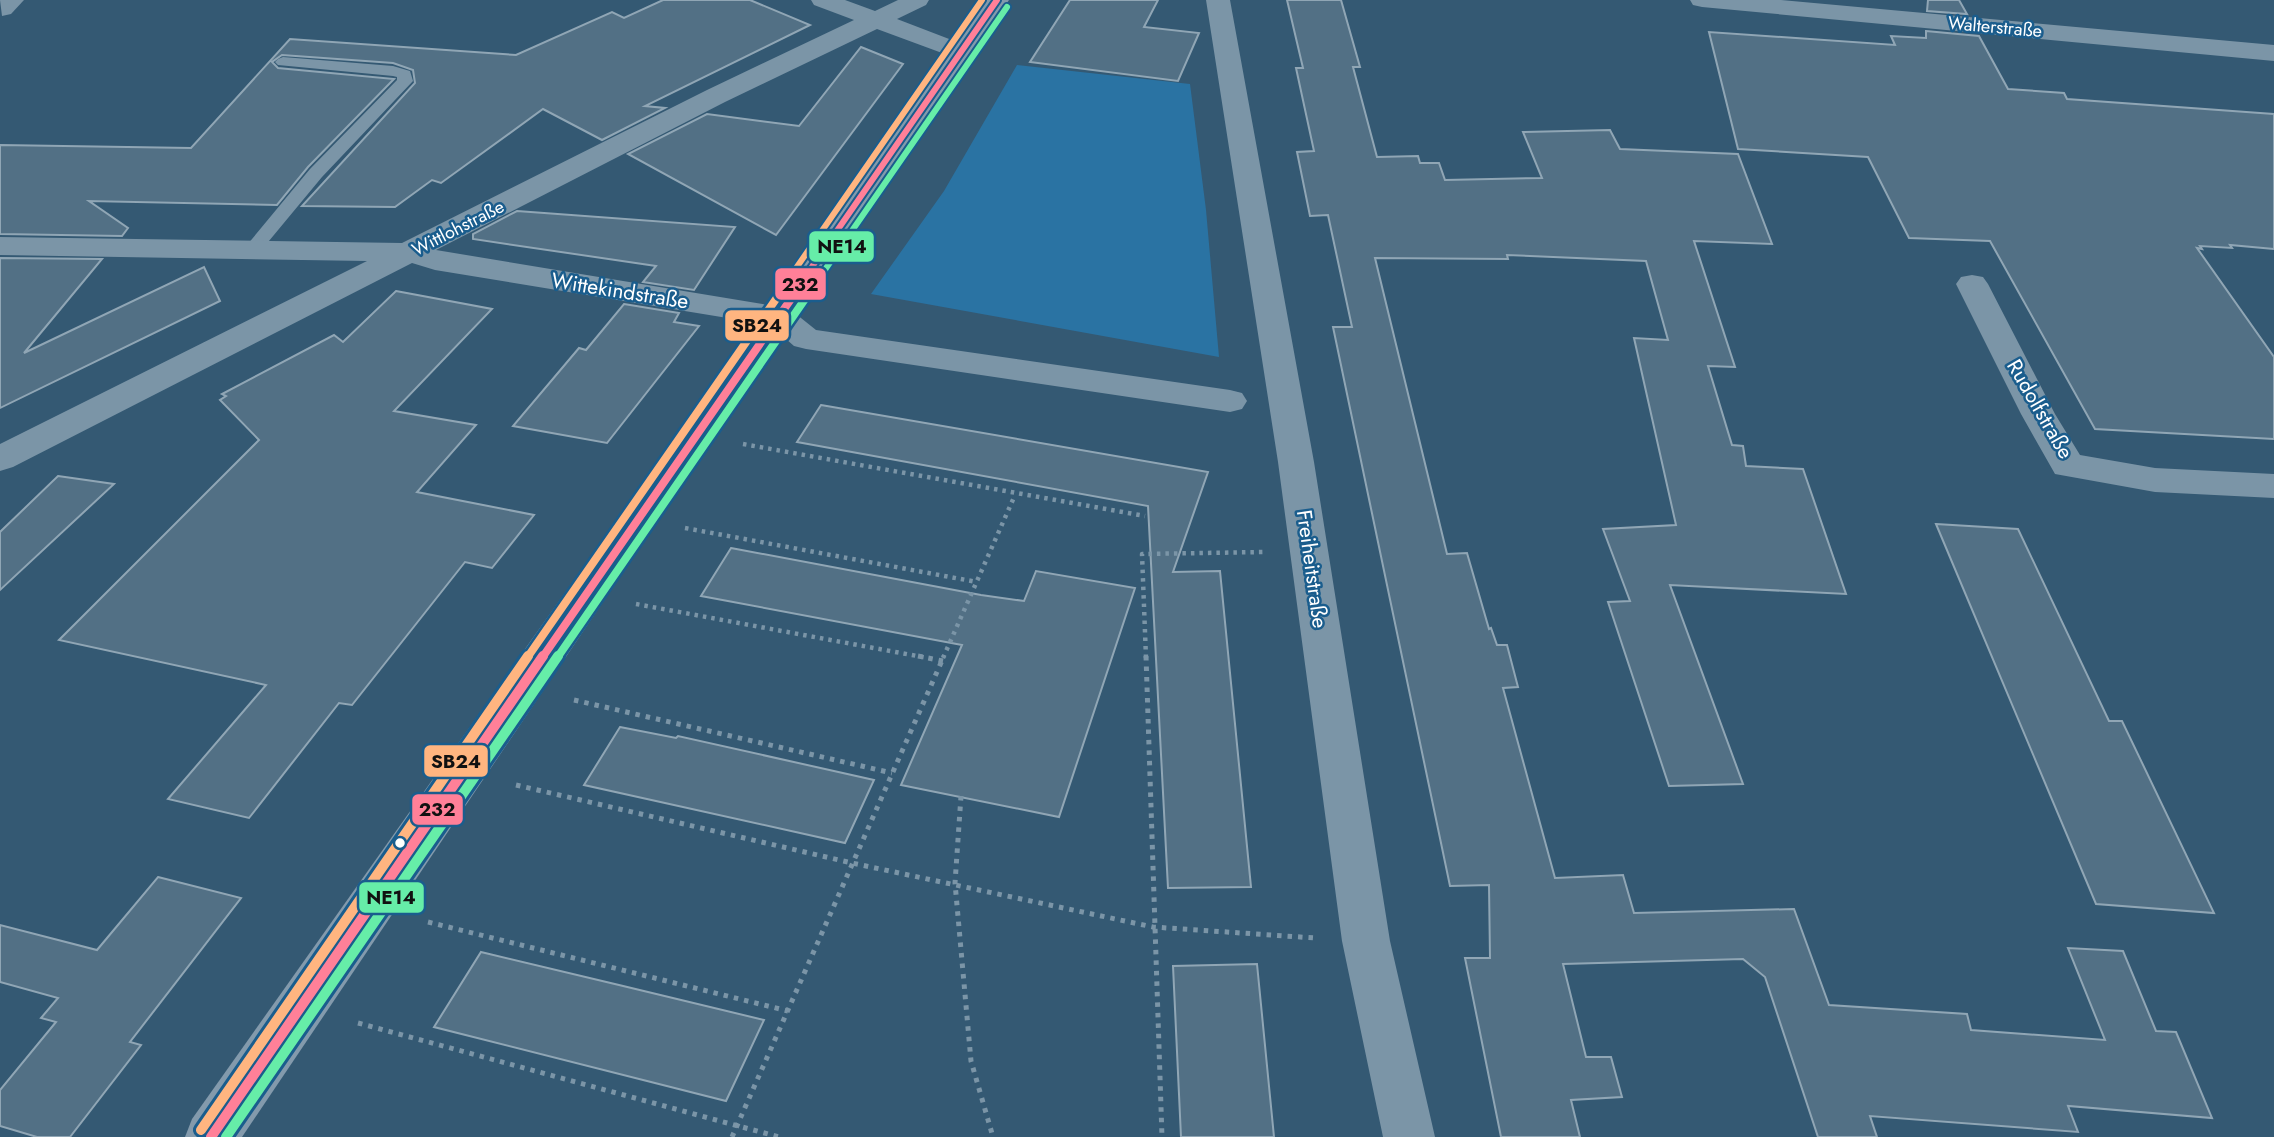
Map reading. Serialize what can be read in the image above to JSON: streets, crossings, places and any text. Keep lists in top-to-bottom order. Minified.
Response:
{"streets":{"street":["Walterstraße","Wittlohstraße","Wittekindstraße","Rudolfstraße","Freiheitstraße"]},"crossings":[["Wittlohstraße","Wittekindstraße"]],"lines":["transit line 232","transit line SB24","transit line NE14"]}
